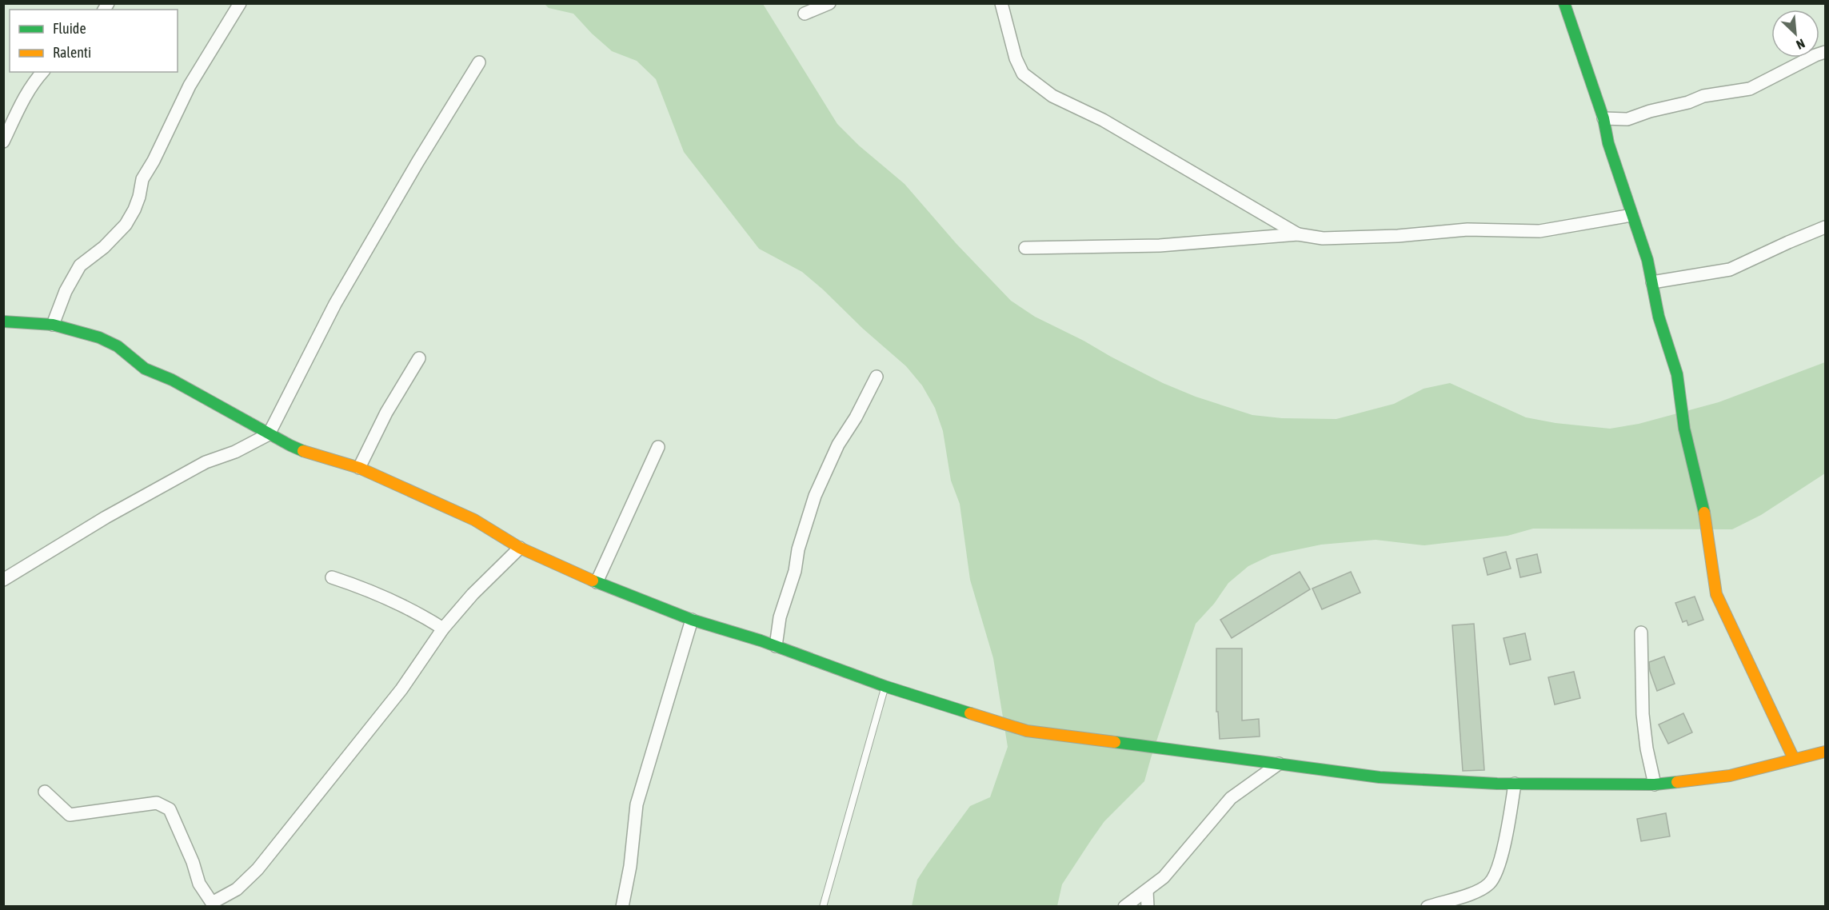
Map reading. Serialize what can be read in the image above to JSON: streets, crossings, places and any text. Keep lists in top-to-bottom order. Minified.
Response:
{"legend":["Fluide","Ralenti"],"north":"bottom right"}
